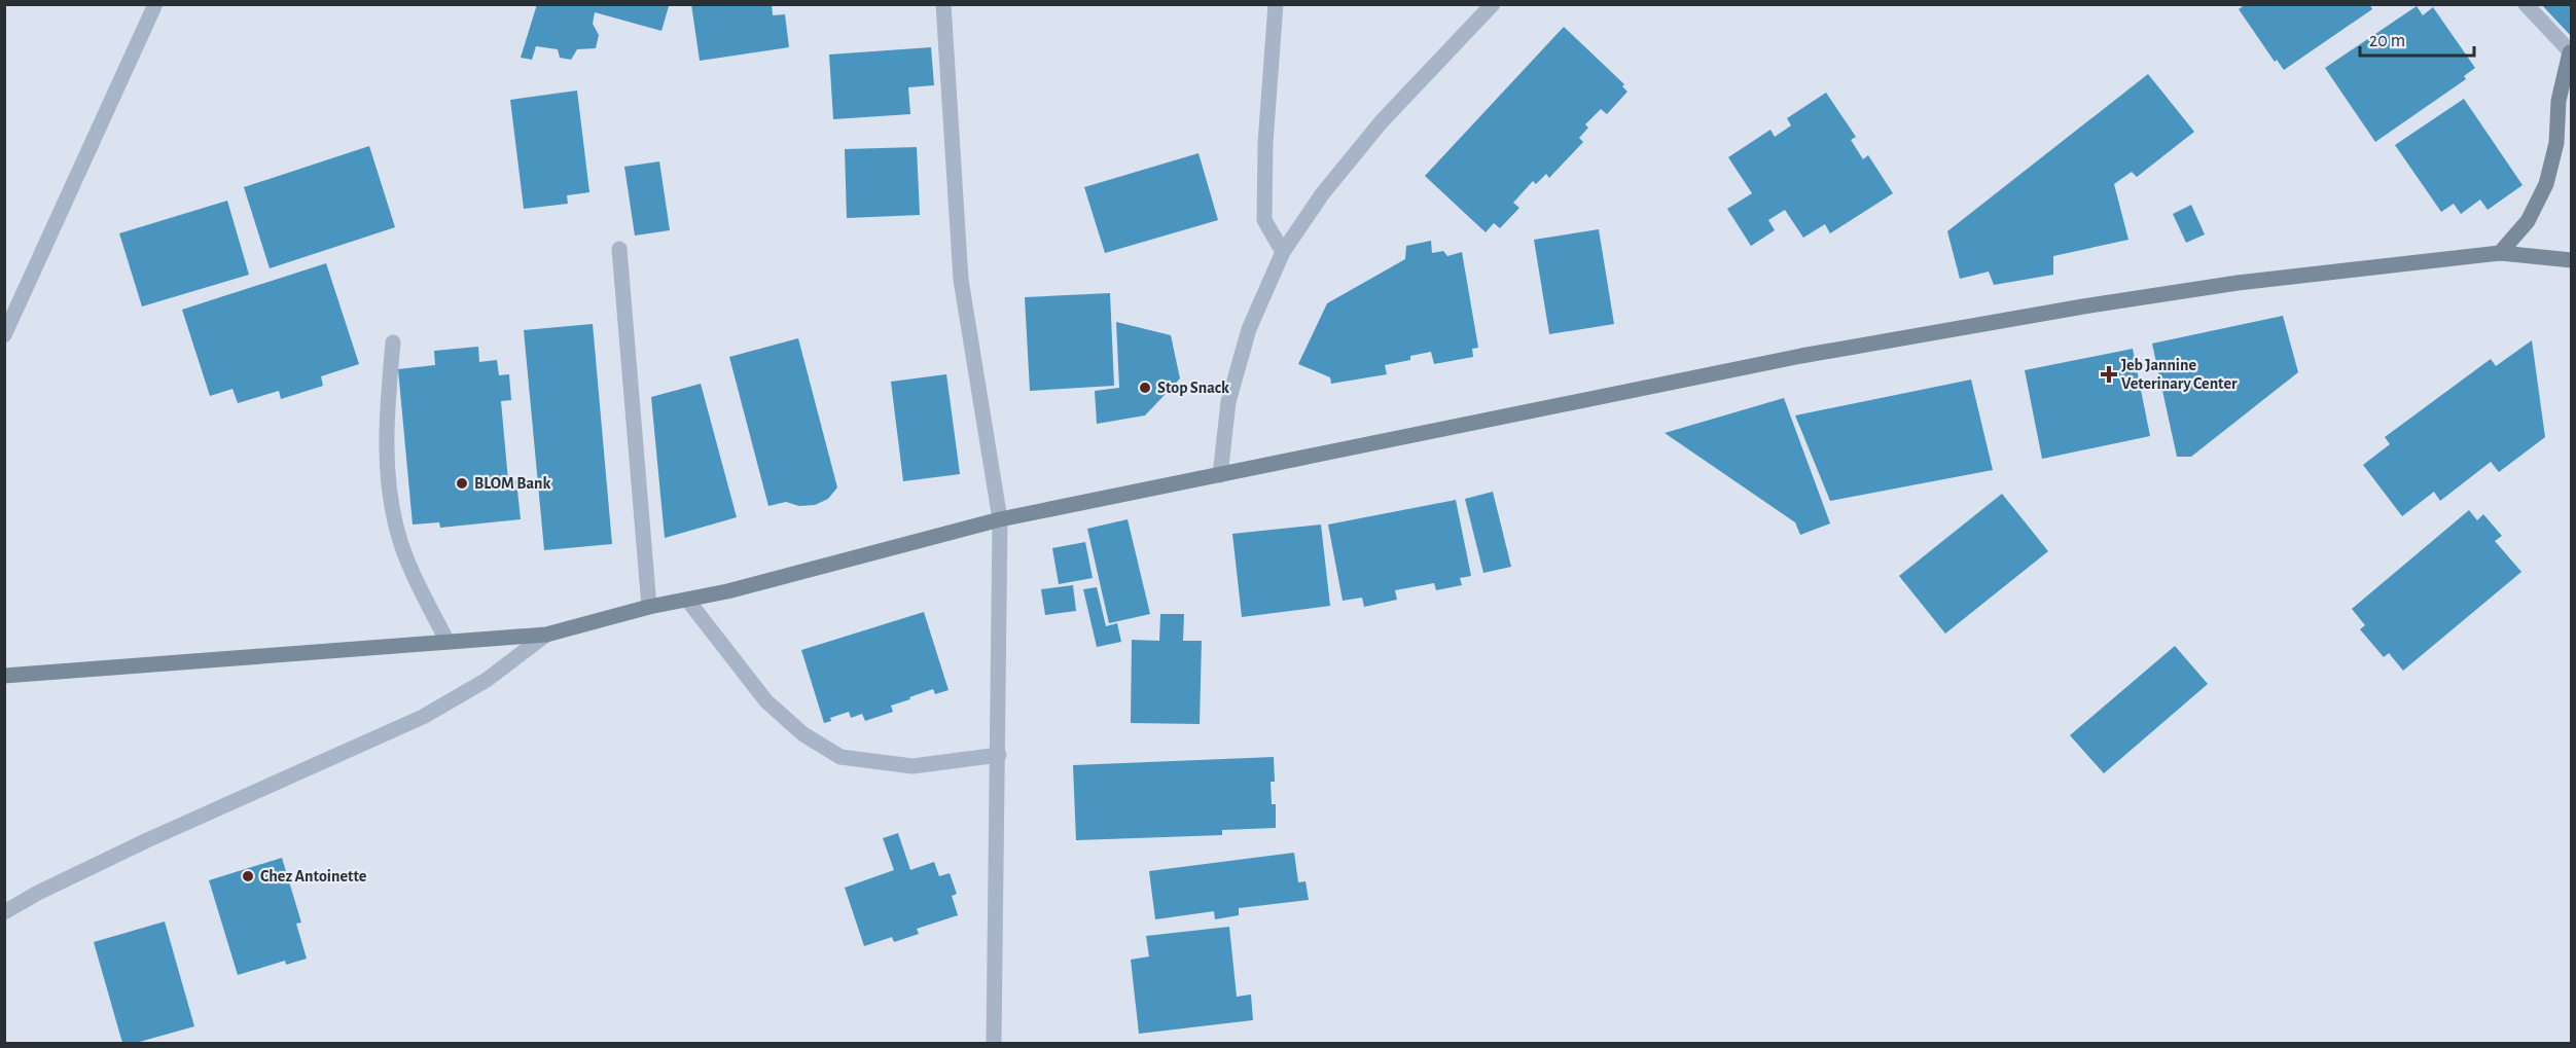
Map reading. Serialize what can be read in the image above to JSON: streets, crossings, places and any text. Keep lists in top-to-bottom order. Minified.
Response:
{"places":{"health":["Jeb Jannine Veterinary Center"],"other":["Stop Snack","BLOM Bank","Chez Antoinette"]},"scale_bar":"20 m"}
